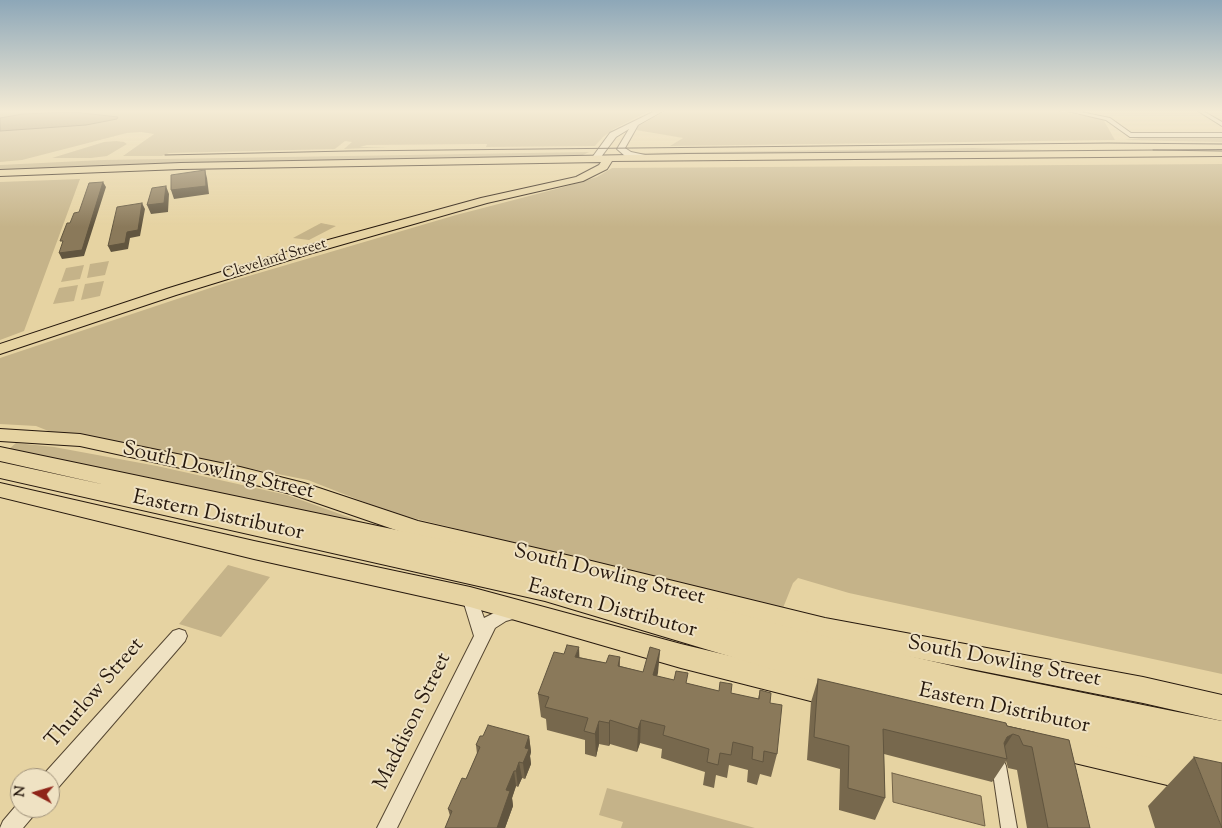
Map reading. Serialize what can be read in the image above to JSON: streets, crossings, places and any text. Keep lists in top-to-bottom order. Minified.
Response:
{"streets":{"highway":["Eastern Distributor"],"main road":["Cleveland Street","South Dowling Street"],"street":["Thurlow Street","Maddison Street"]},"north":"left"}
